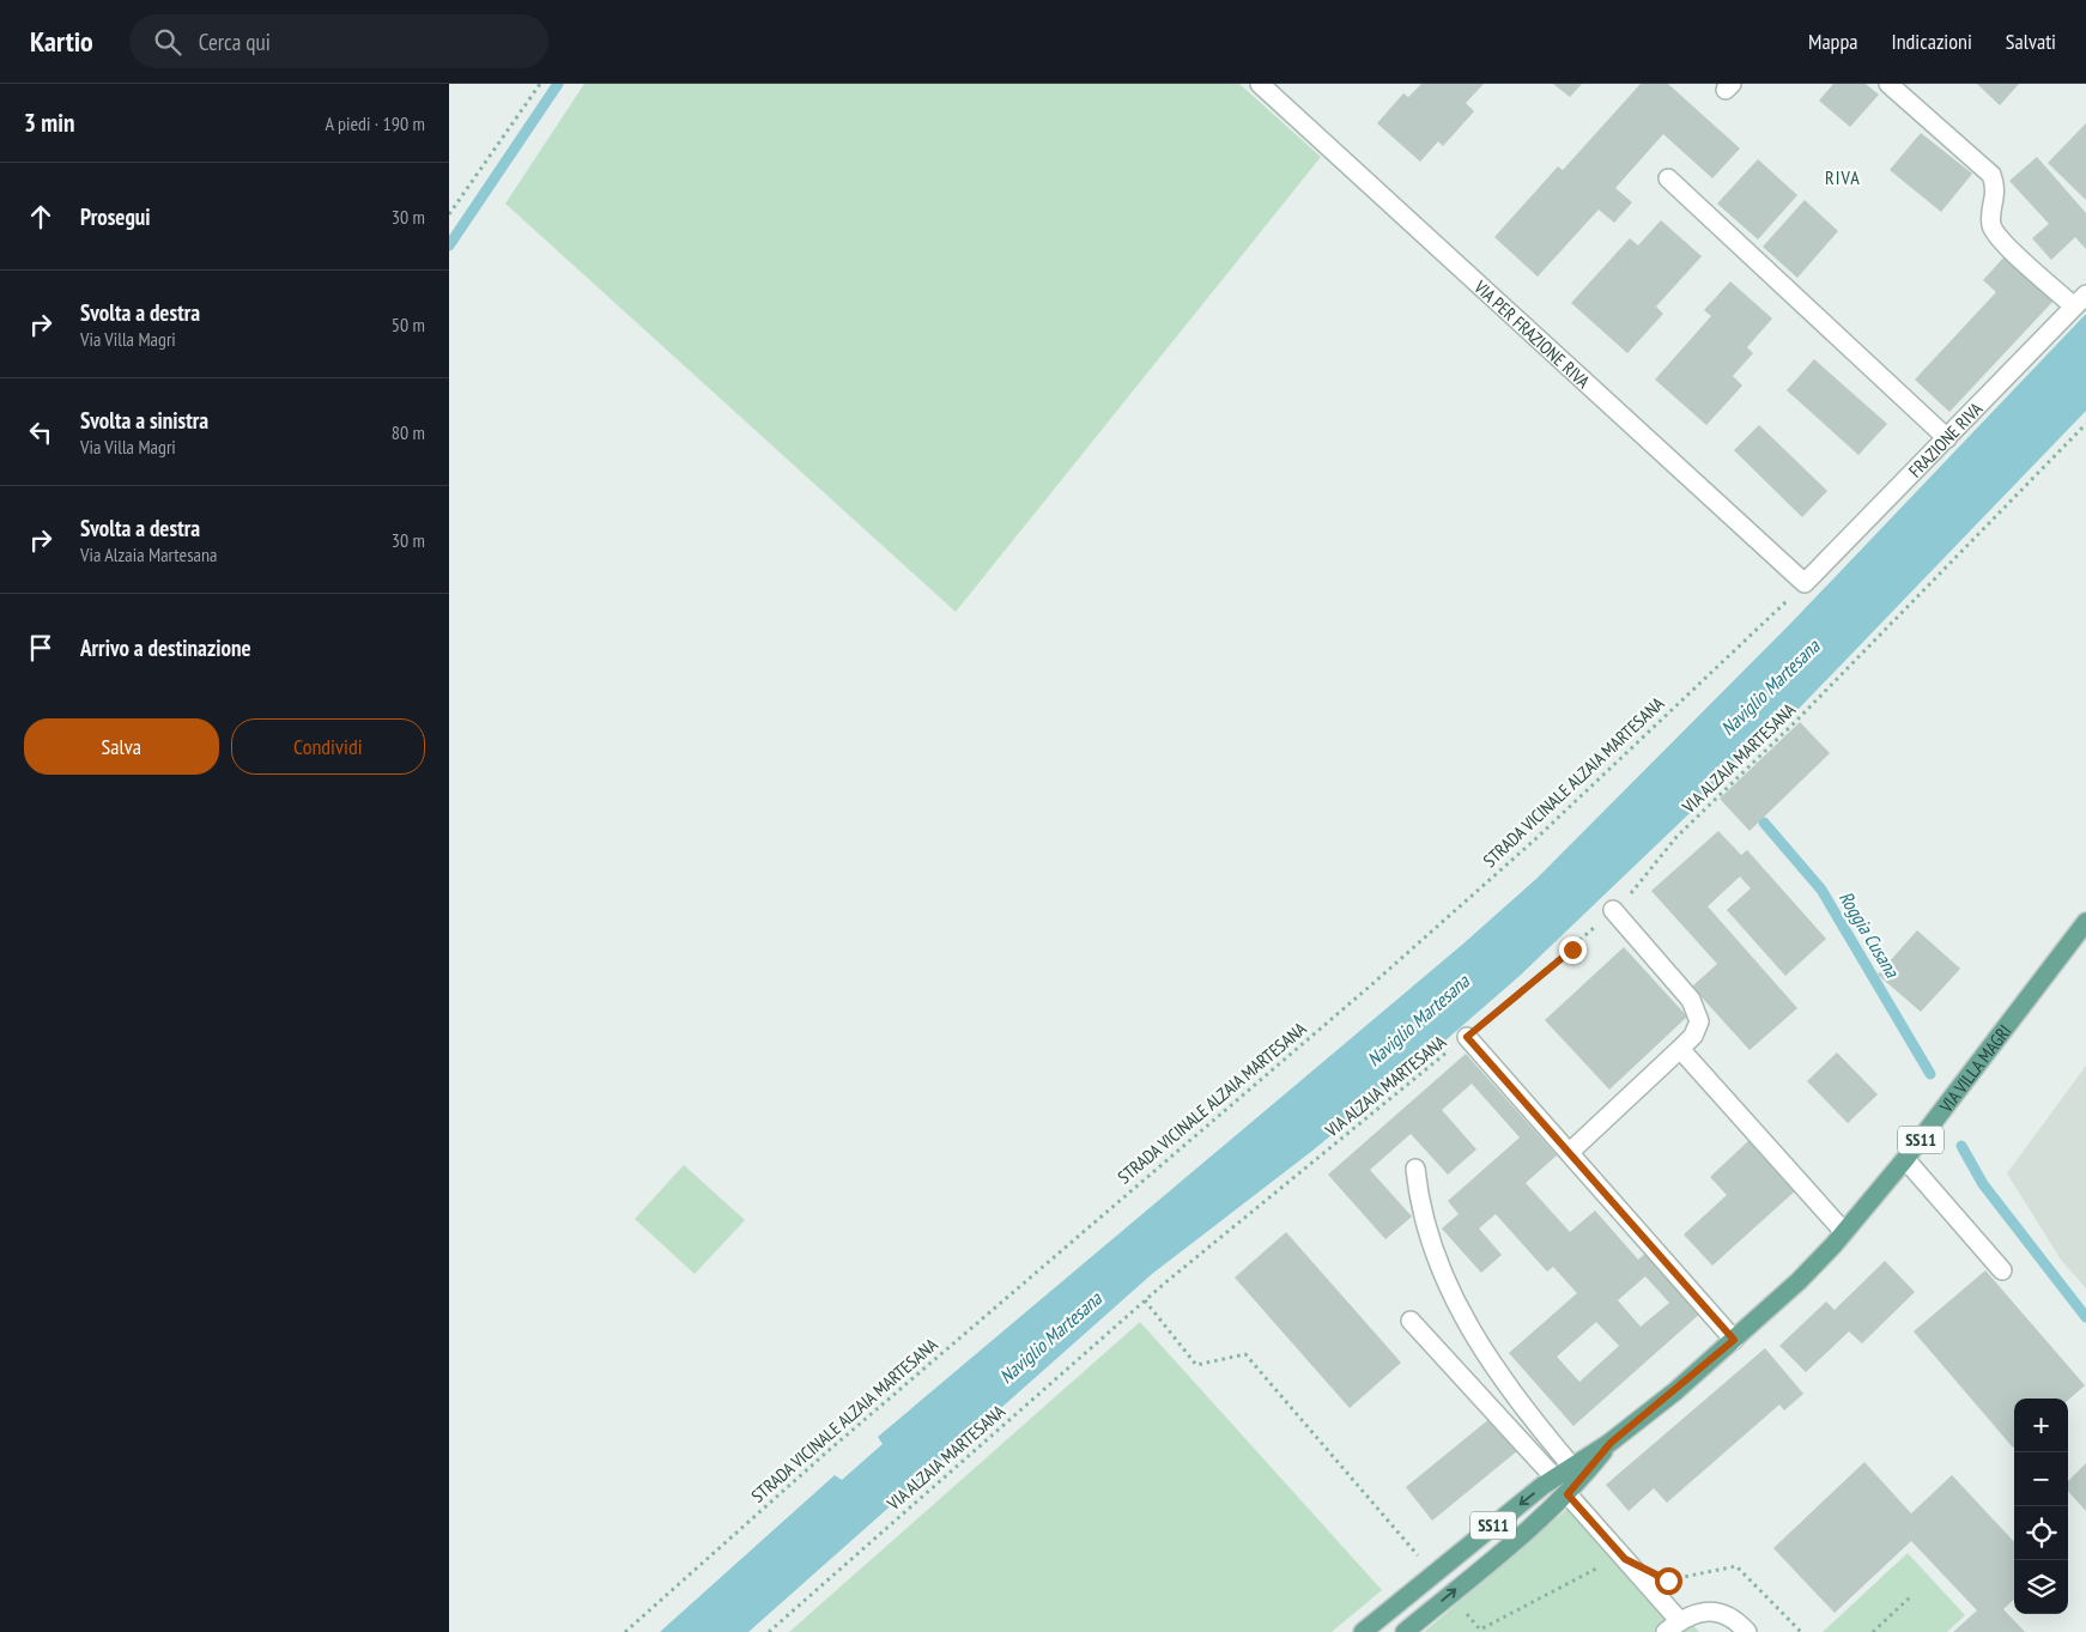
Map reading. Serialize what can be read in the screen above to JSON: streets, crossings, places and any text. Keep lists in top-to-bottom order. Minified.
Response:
{"streets":{"main road":["VIA VILLA MAGRI","SS11"],"street":["VIA PER FRAZIONE RIVA","FRAZIONE RIVA"],"path":["VIA ALZAIA MARTESANA","STRADA VICINALE ALZAIA MARTESANA"]},"crossings":[["VIA PER FRAZIONE RIVA","FRAZIONE RIVA"],["VIA PER FRAZIONE RIVA","STRADA VICINALE ALZAIA MARTESANA"],["FRAZIONE RIVA","STRADA VICINALE ALZAIA MARTESANA"]],"districts":["RIVA"],"water":["Naviglio Martesana","Roggia Cusana"],"page":{"header":"Kartio","search":"Cerca qui","nav":["Mappa","Indicazioni","Salvati"],"heading":["3 min","A piedi · 190 m"],"list":[["Prosegui","30 m"],["Svolta a destra","Via Villa Magri","50 m"],["Svolta a sinistra","Via Villa Magri","80 m"],["Svolta a destra","Via Alzaia Martesana","30 m"],"Arrivo a destinazione"],"buttons":["Salva","Condividi"],"map_buttons":["+","−"]}}
